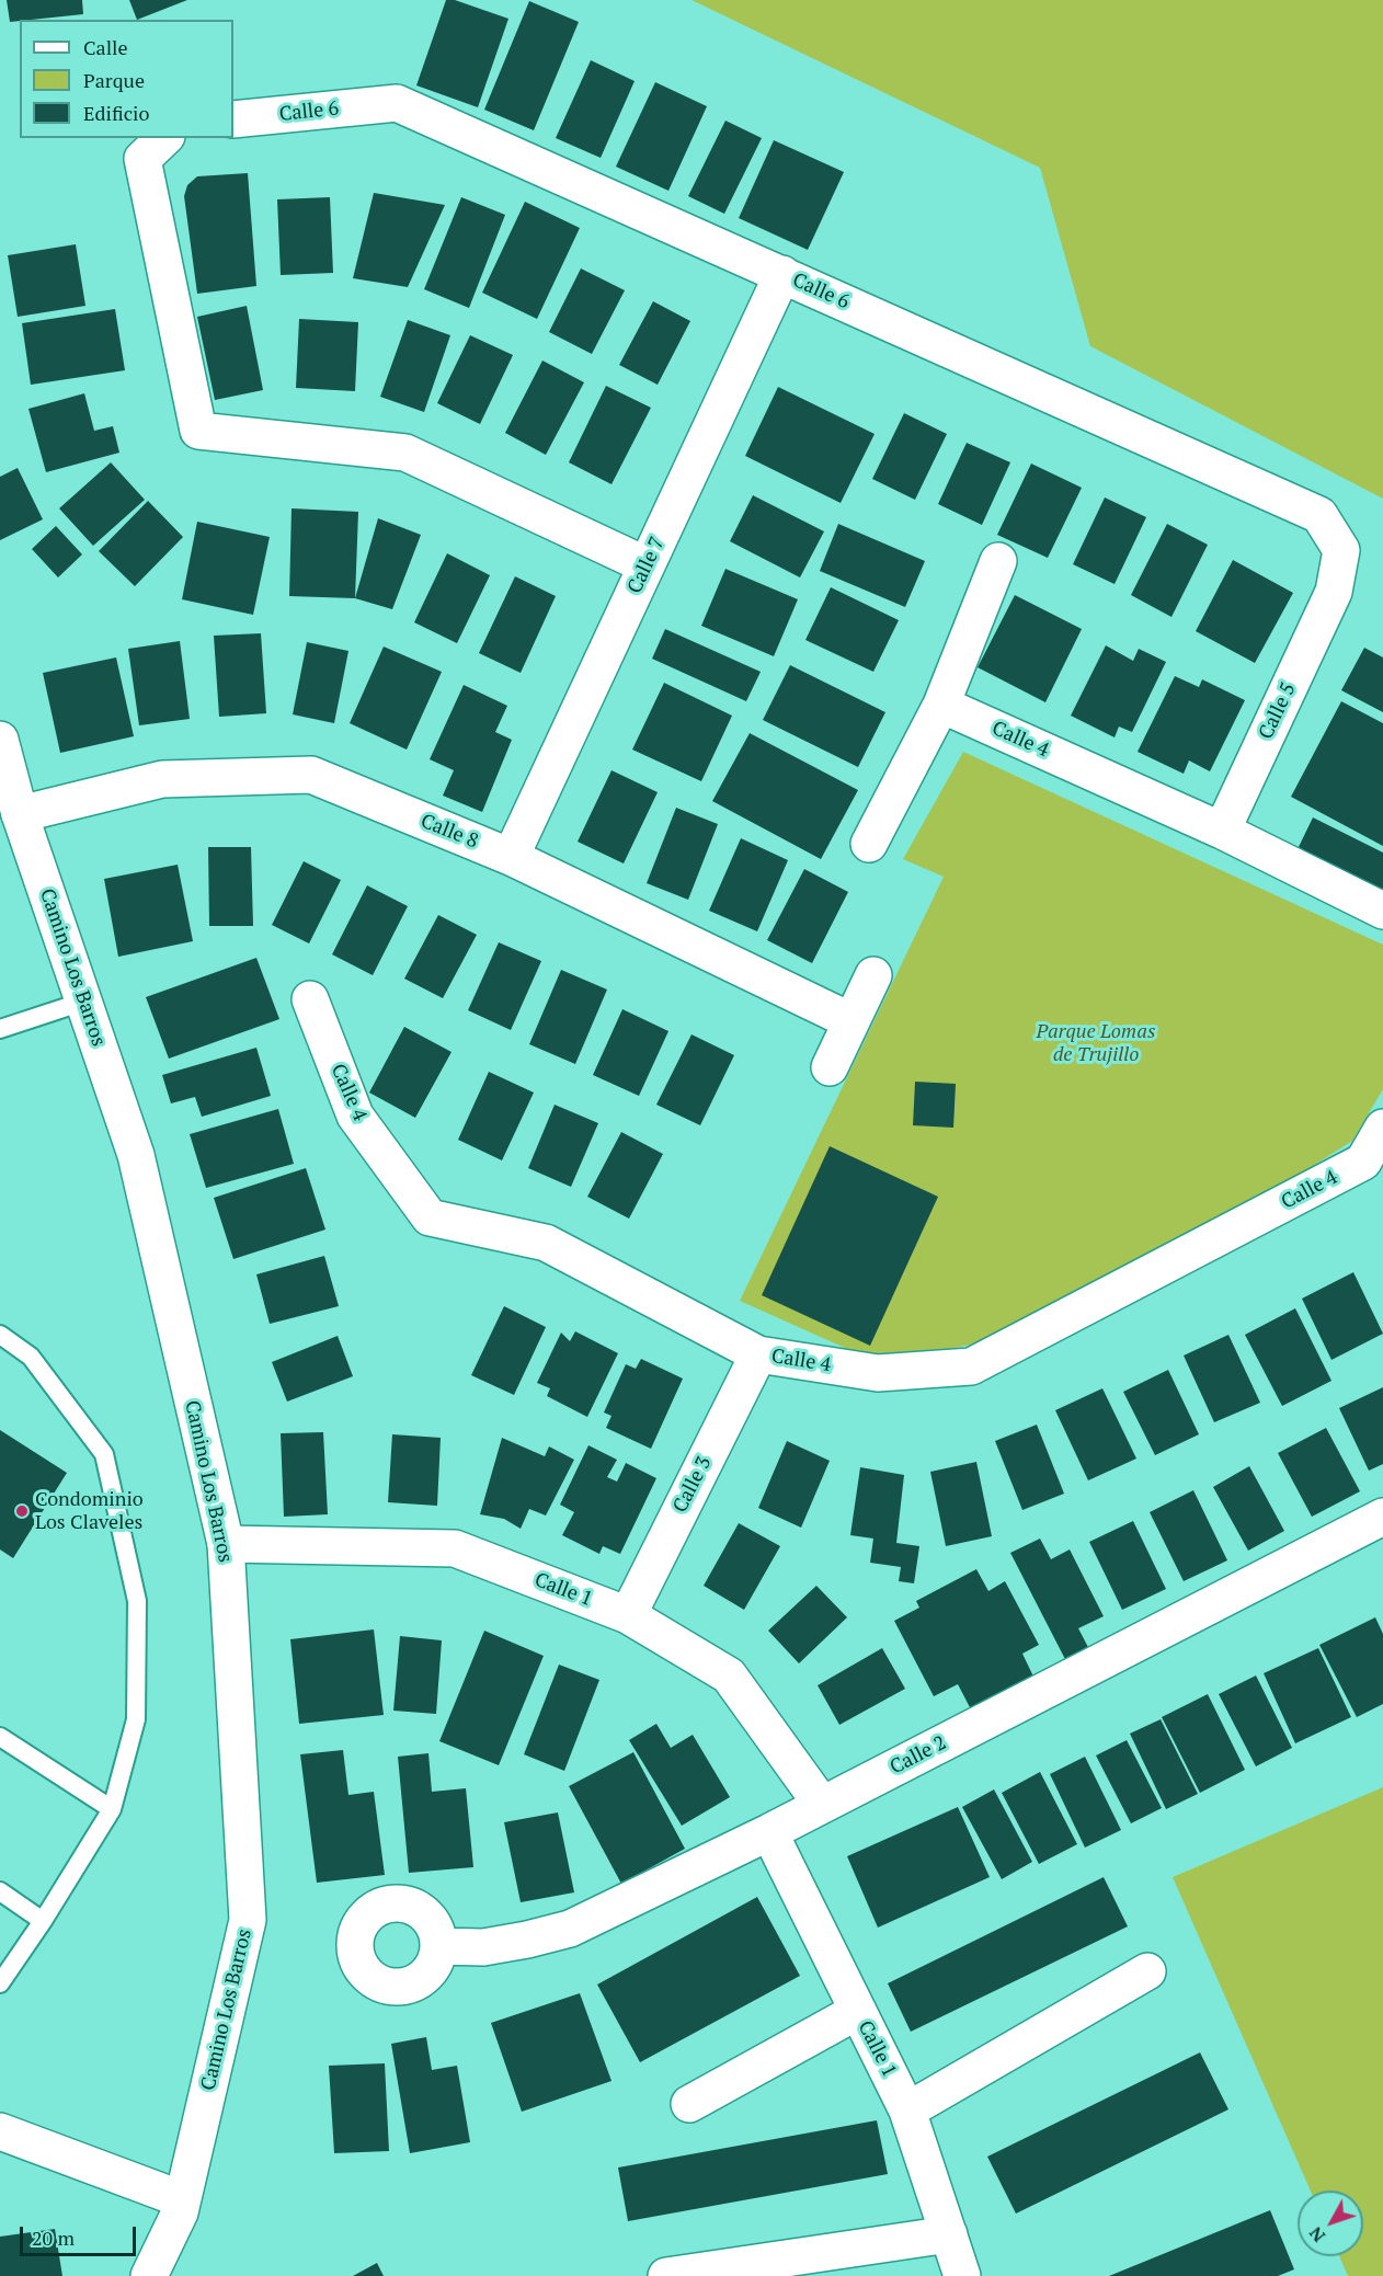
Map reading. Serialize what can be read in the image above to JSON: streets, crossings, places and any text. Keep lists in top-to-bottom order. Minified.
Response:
{"streets":{"street":["Calle 6","Calle 7","Calle 5","Calle 4","Calle 8","Camino Los Barros","Calle 3","Calle 1","Calle 2"]},"crossings":[["Calle 6","Calle 7"],["Calle 6","Calle 5"],["Calle 7","Calle 8"],["Calle 5","Calle 4"],["Calle 4","Calle 3"],["Calle 8","Camino Los Barros"],["Camino Los Barros","Calle 1"],["Calle 3","Calle 1"],["Calle 1","Calle 2"]],"parks":["Parque Lomas de Trujillo"],"places":["Condominio Los Claveles"],"legend":["Calle","Parque","Edificio"],"scale_bar":"20 m","north":"bottom left"}
